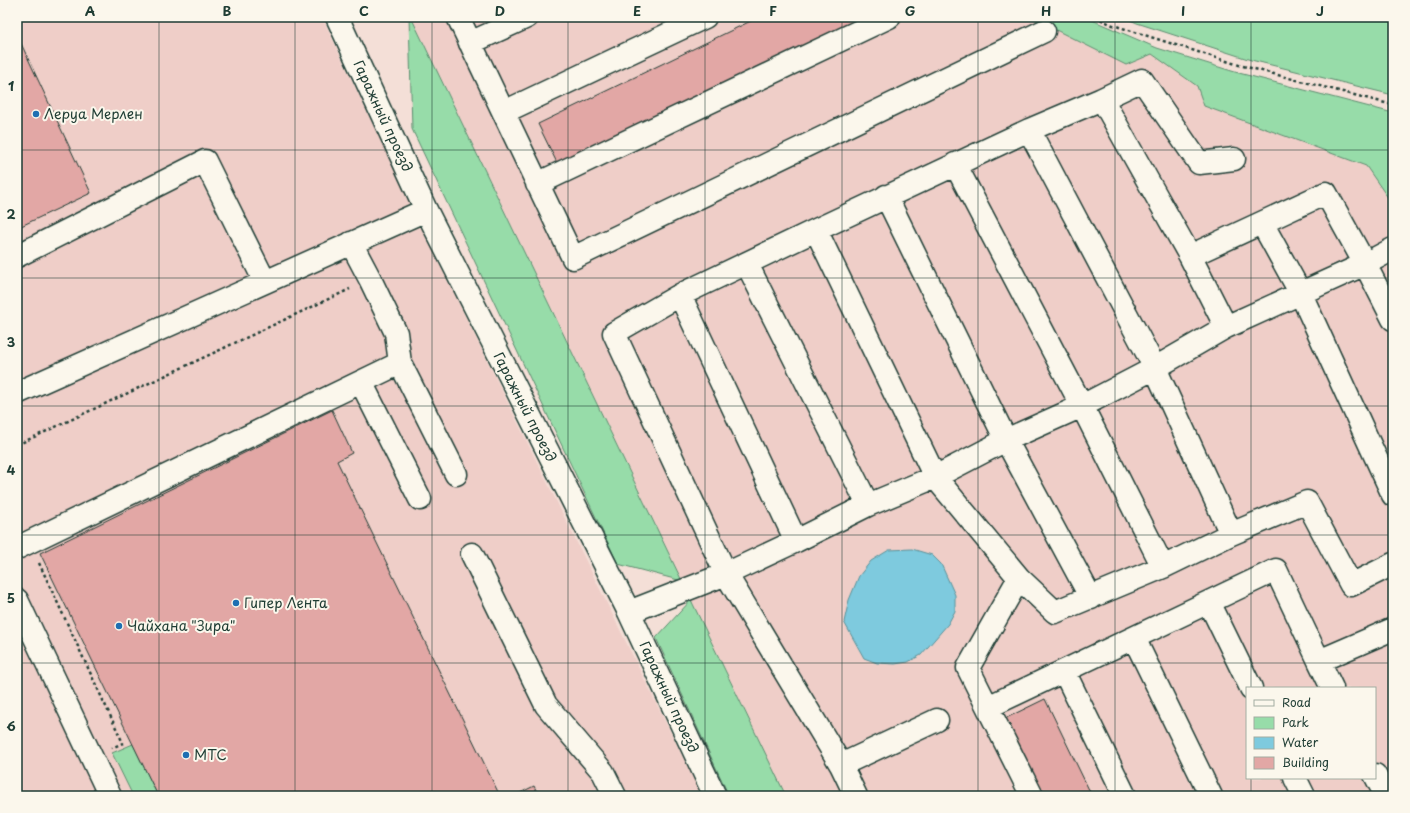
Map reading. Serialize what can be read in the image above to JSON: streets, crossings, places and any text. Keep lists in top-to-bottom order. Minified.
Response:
{"streets":{"lane":["Гаражный проезд"]},"places":["Леруа Мерлен","Гипер Лента","Чайхана \"Зира\"","МТС"],"legend":["Road","Park","Water","Building"],"grid":{"columns":["A","B","C","D","E","F","G","H","I","J"],"rows":["1","2","3","4","5","6"]}}
